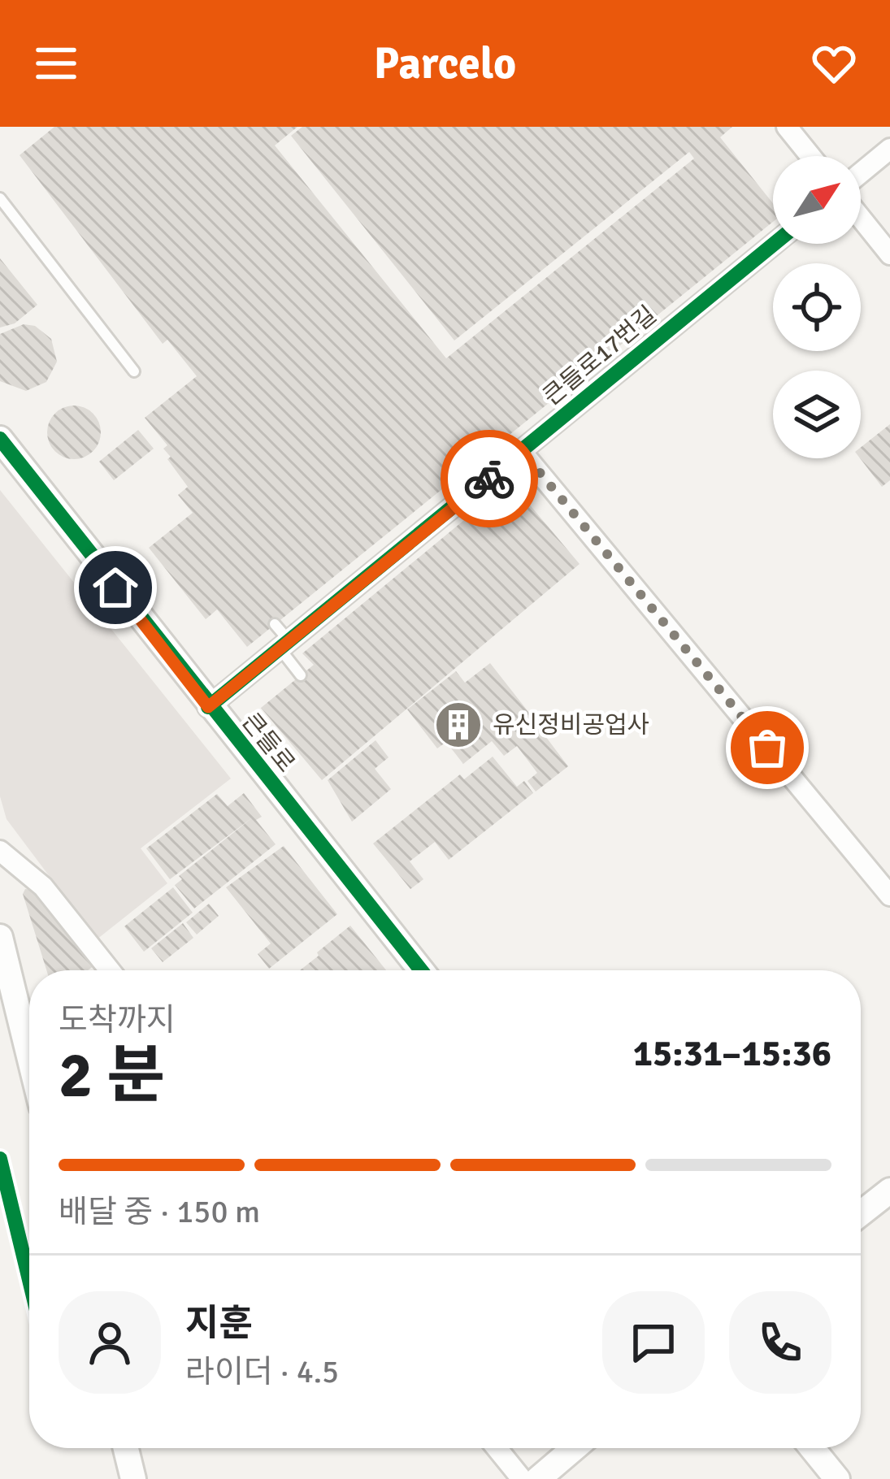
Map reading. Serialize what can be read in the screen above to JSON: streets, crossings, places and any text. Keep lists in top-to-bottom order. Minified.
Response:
{"streets":{"street":["큰들로17번길","큰들로"]},"crossings":[["큰들로17번길","큰들로"]],"places":{"building":["유신정비공업사"]},"north":"top right","page":{"header":"Parcelo","heading":["2 분","도착까지","15:31–15:36"],"panel":["지훈","라이더 · 4.5"],"bar":"배달 중 · 150 m"}}
